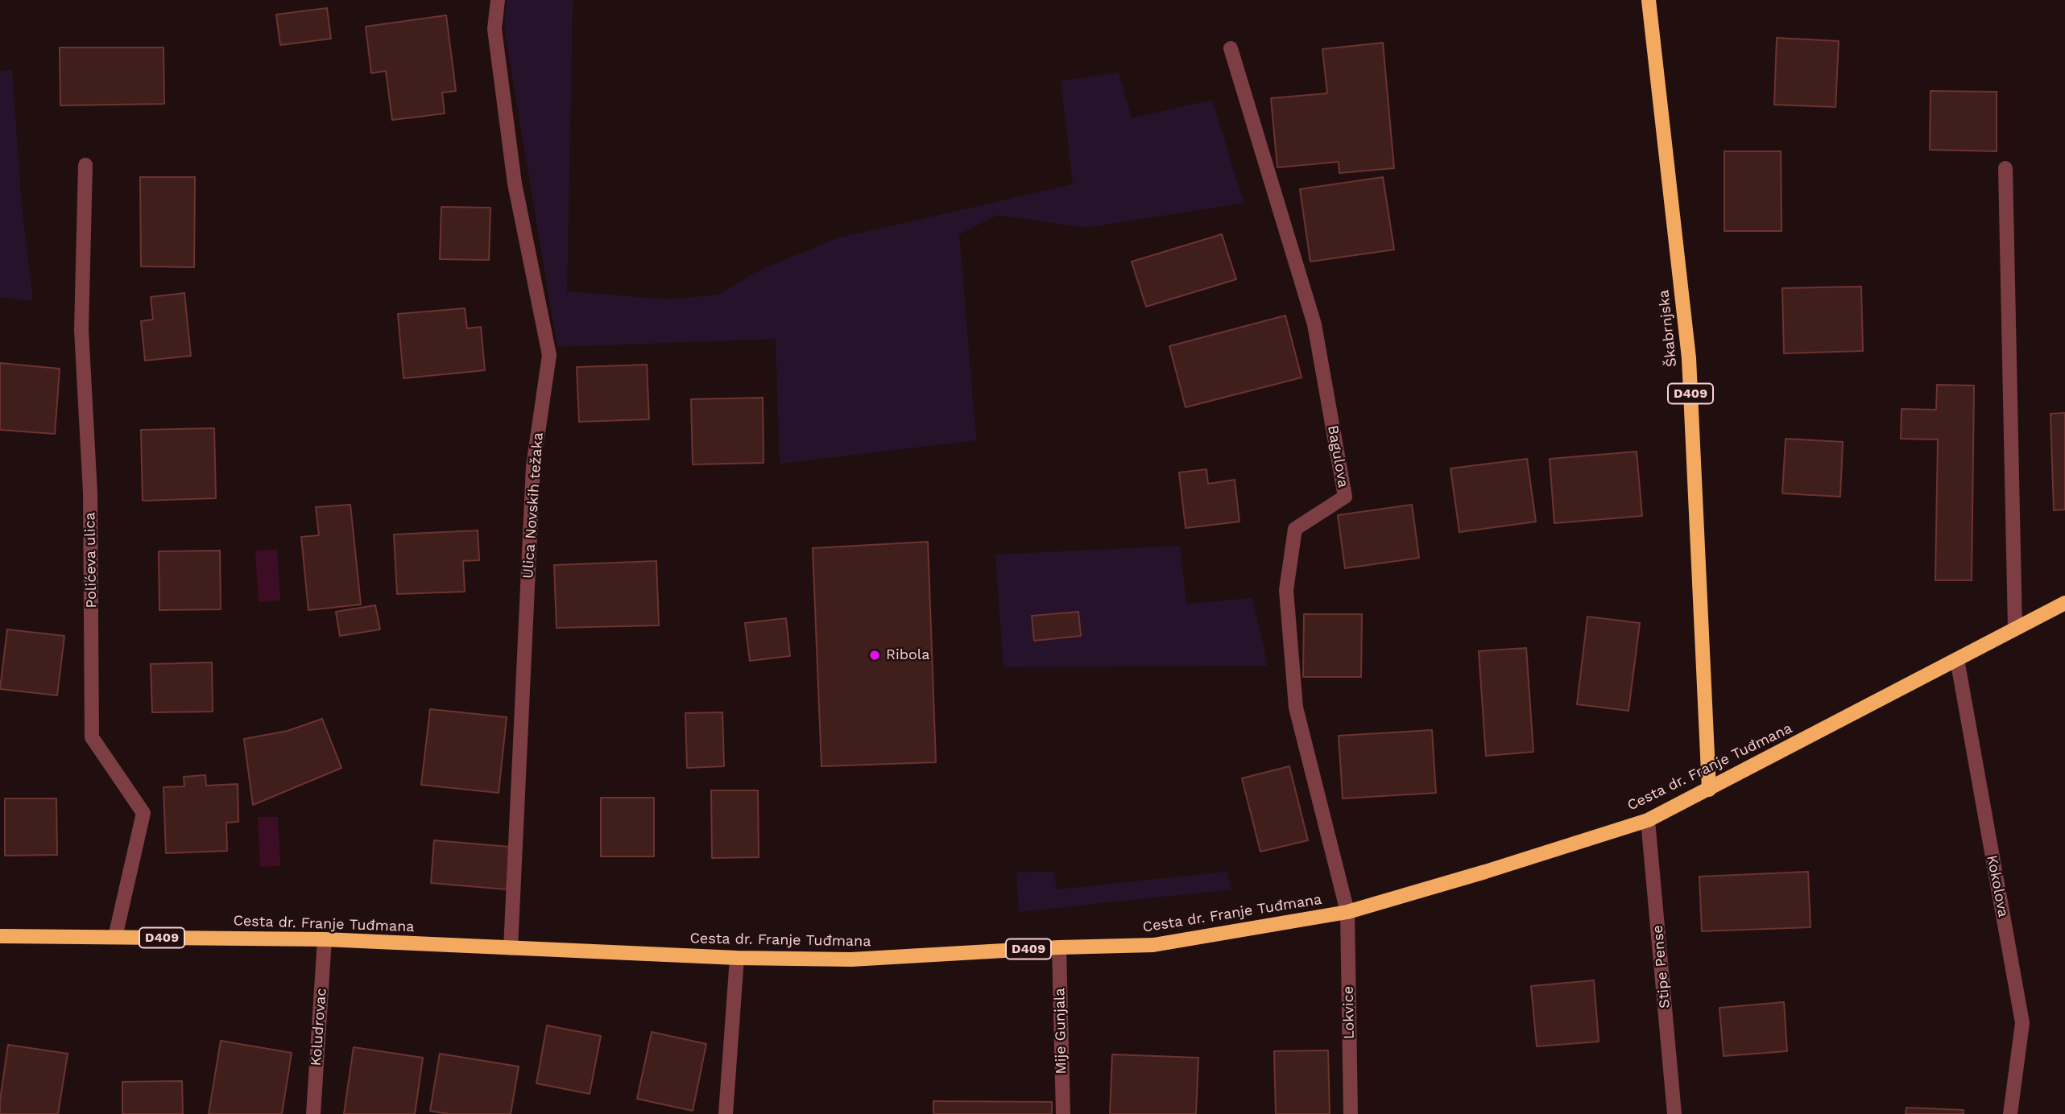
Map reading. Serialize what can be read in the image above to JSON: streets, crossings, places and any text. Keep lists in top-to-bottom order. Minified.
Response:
{"streets":{"main road":["Škabrnjska","D409","Cesta dr. Franje Tuđmana"],"street":["Bagulova","Ulica Novskih težaka","Polićeva ulica","Kokolova","Stipe Pense","Lokvice","Koludrovac","Mije Gunjala"]},"crossings":[["Škabrnjska","Cesta dr. Franje Tuđmana"],["Bagulova","Cesta dr. Franje Tuđmana"],["Bagulova","Lokvice"],["Ulica Novskih težaka","Cesta dr. Franje Tuđmana"],["Polićeva ulica","Cesta dr. Franje Tuđmana"],["Cesta dr. Franje Tuđmana","Kokolova"],["Cesta dr. Franje Tuđmana","Stipe Pense"],["Cesta dr. Franje Tuđmana","Lokvice"],["Cesta dr. Franje Tuđmana","Koludrovac"],["Cesta dr. Franje Tuđmana","Mije Gunjala"]],"places":["Ribola"]}
